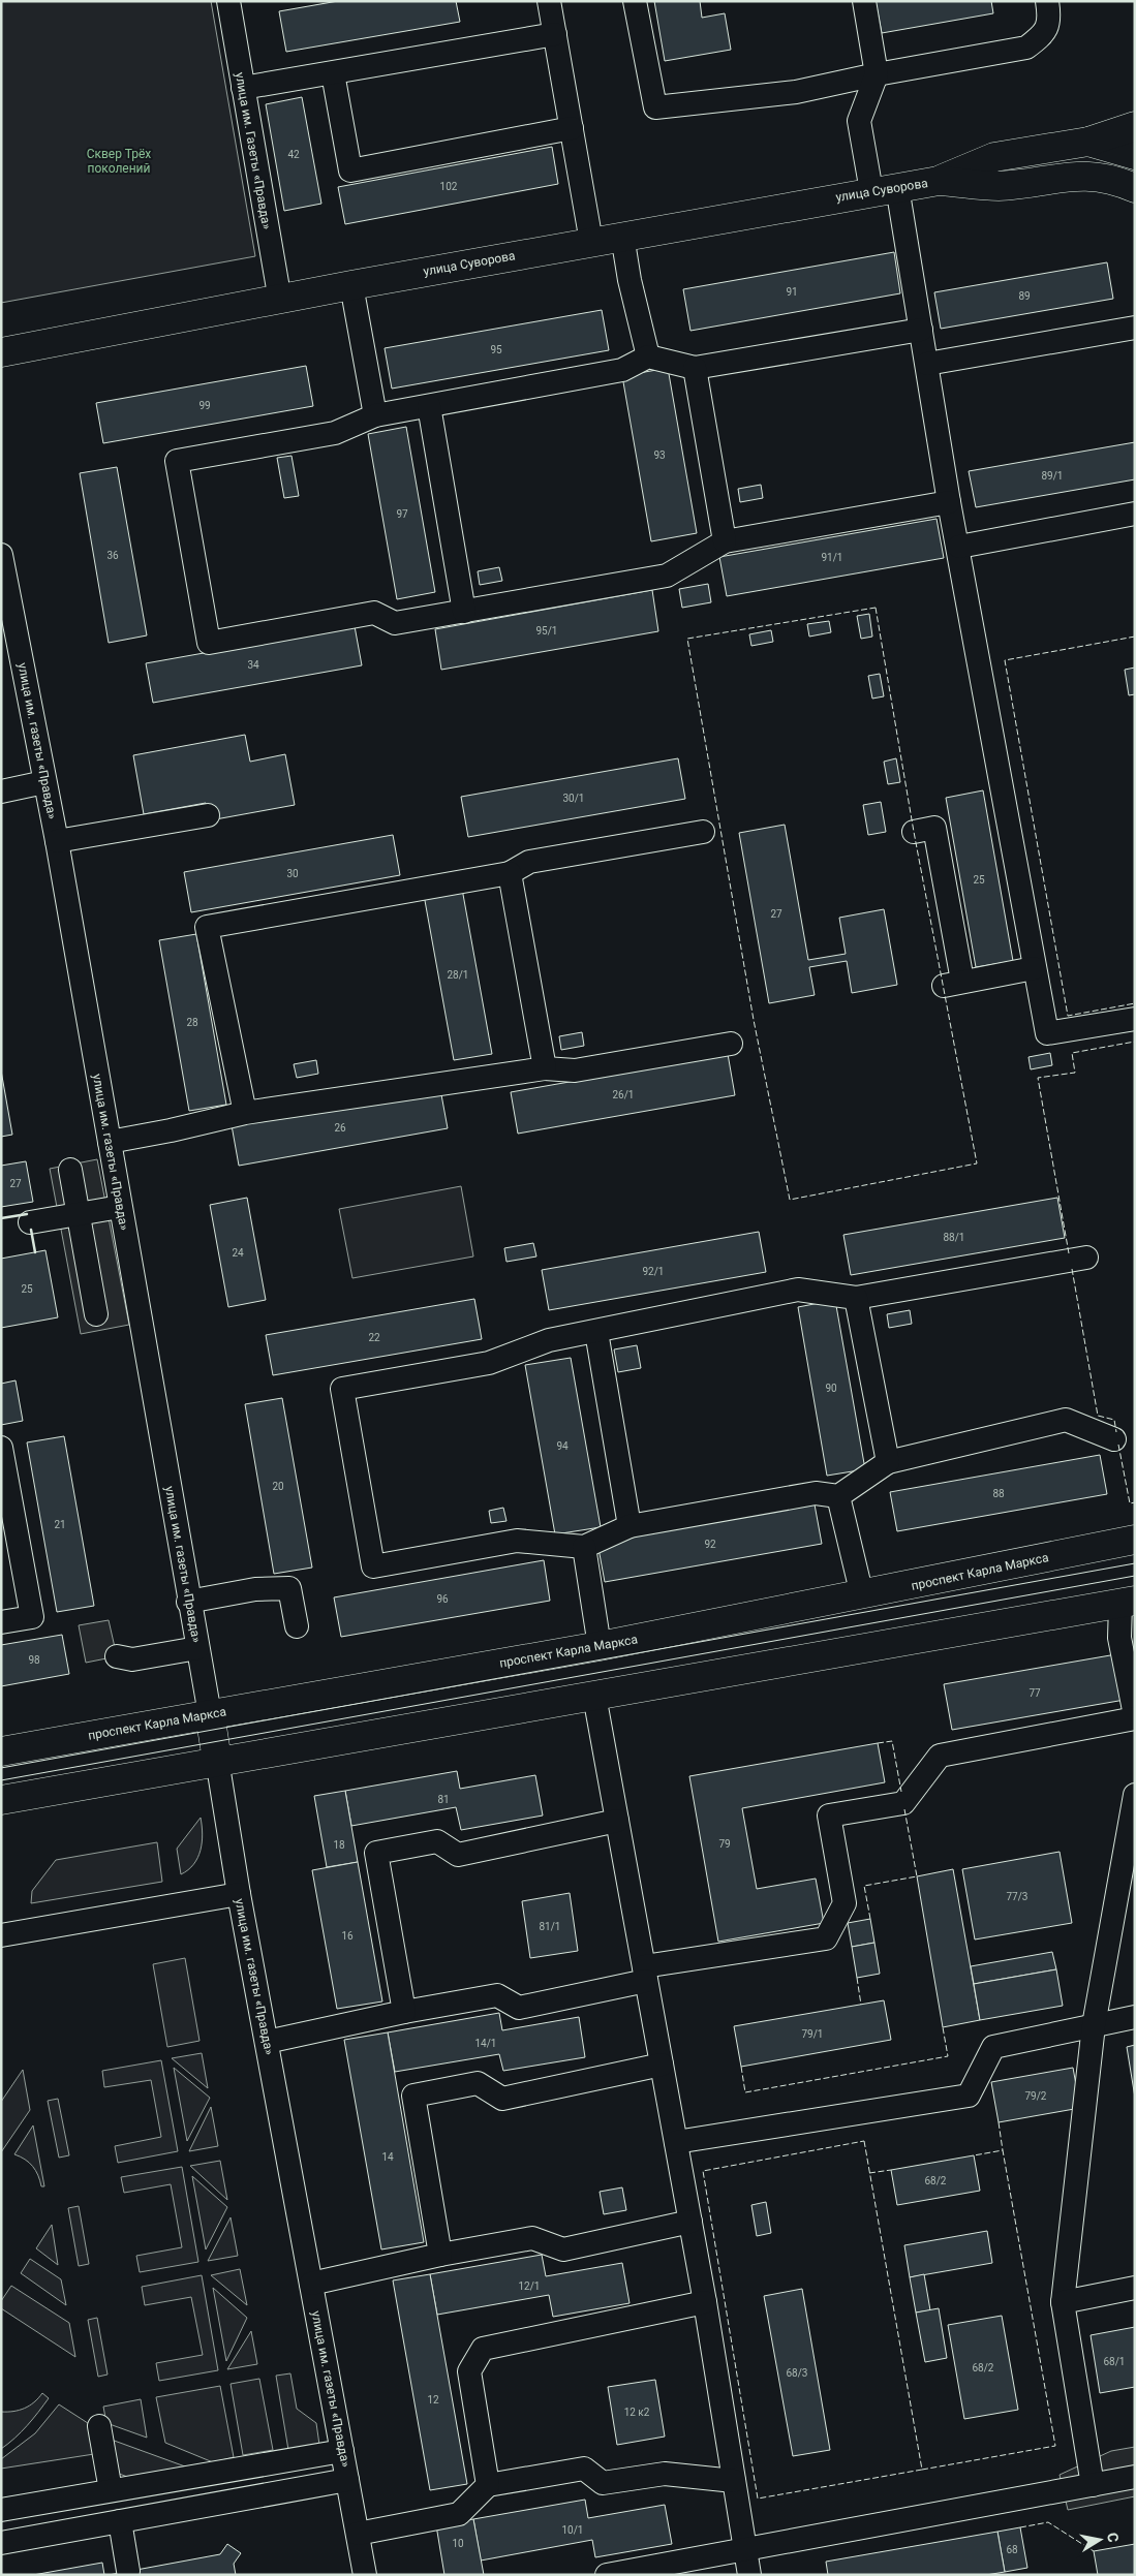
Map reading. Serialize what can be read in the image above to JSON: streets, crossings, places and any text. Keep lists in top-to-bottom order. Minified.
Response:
{"streets":{"main road":["улица Суворова","улица им. газеты «Правда»","проспект Карла Маркса"],"street":["улица им. Газеты «Правда»"]},"crossings":[["улица им. Газеты «Правда»","улица Суворова"],["улица им. газеты «Правда»","проспект Карла Маркса"]],"parks":["Сквер Трёх поколений"],"house_numbers":["42","102","91","89","95","99","93","89/1","97","36","91/1","95/1","34","30/1","30","25","27","28/1","28","26/1","26","27","88/1","24","92/1","25","22","90","94","20","88","21","92","96","98","77","81","79","18","77/3","81/1","16","79/1","14/1","79/2","14","68/2","12/1","68/1","68/2","68/3","12","12 к2","10/1","10","68"],"north":"right"}
